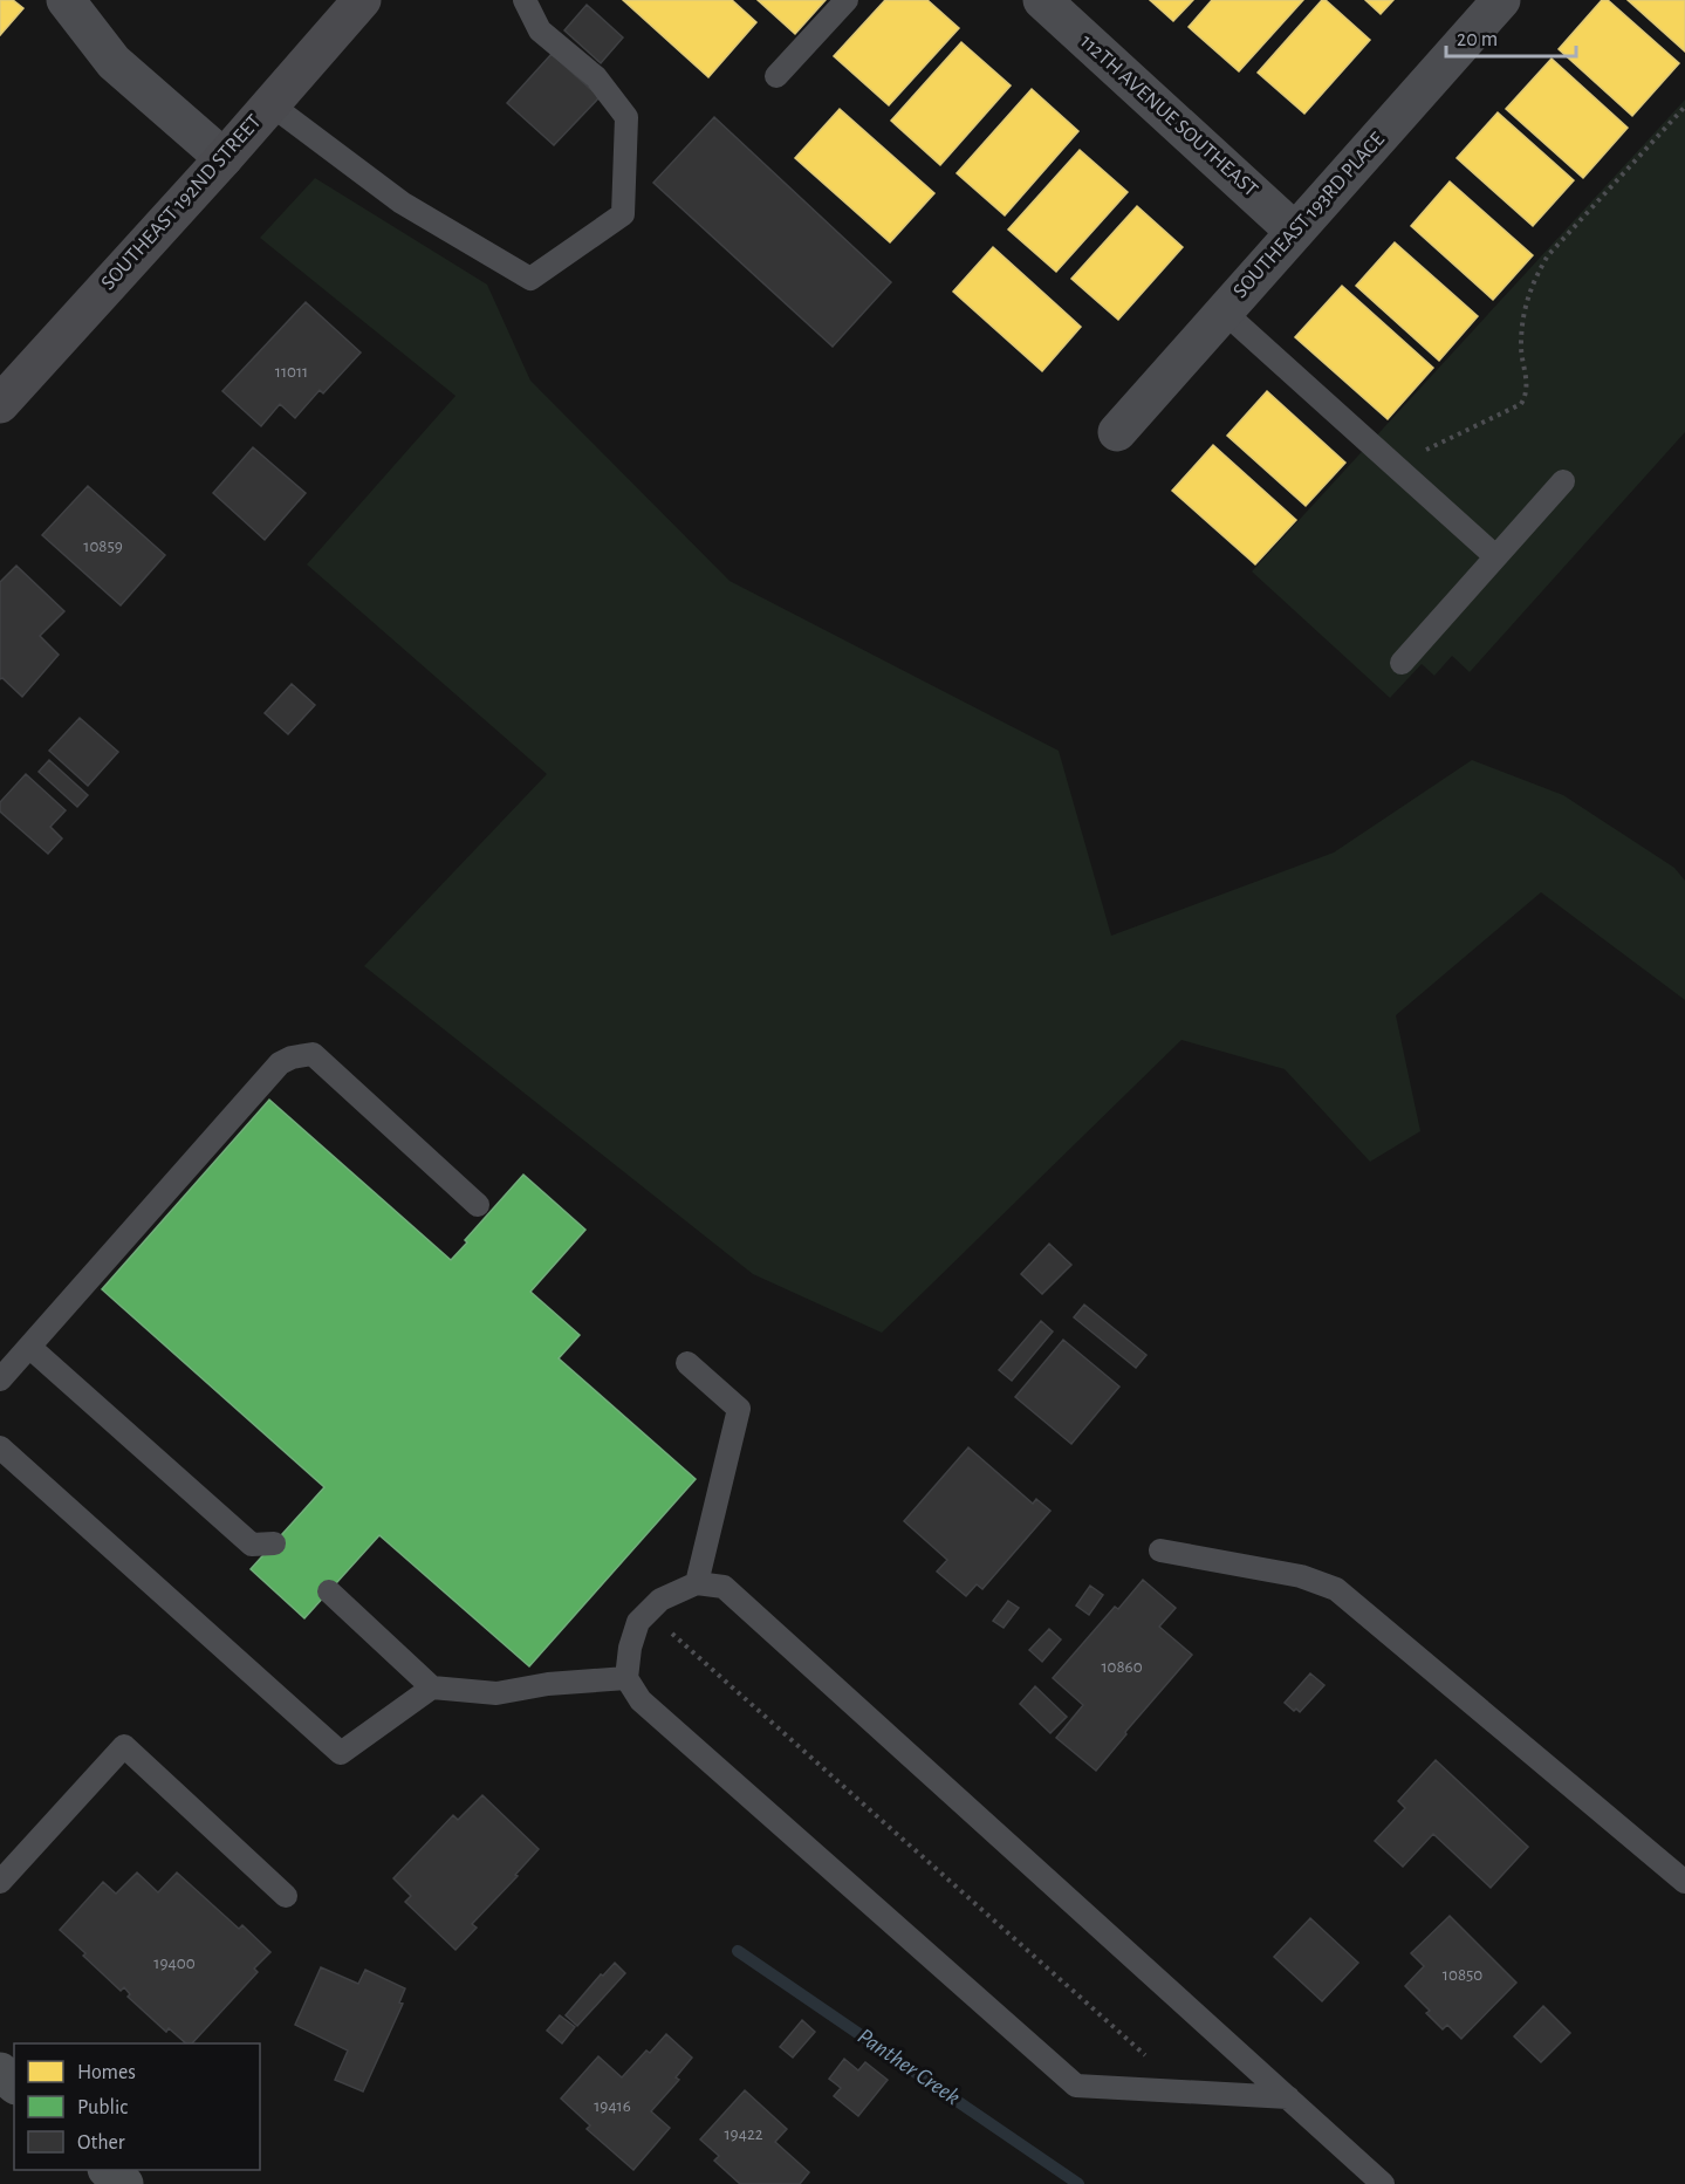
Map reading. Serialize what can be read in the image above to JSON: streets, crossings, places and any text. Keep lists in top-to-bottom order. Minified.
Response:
{"streets":{"street":["112TH AVENUE SOUTHEAST","SOUTHEAST 192ND STREET","SOUTHEAST 193RD PLACE"]},"crossings":[["112TH AVENUE SOUTHEAST","SOUTHEAST 193RD PLACE"]],"water":["Panther Creek"],"house_numbers":["11011","10859","10860","19400","10850","19416","19422"],"legend":["Homes","Public","Other"],"scale_bar":"20 m"}
